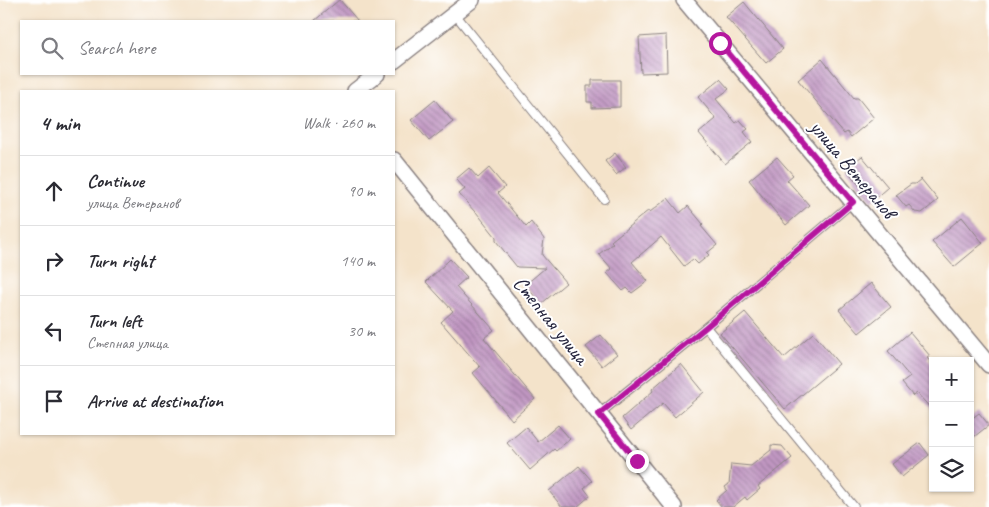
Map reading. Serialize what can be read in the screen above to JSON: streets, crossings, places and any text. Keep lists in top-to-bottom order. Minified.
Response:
{"streets":{"street":["улица Ветеранов","Степная улица"]},"page":{"search":"Search here","heading":["4 min","Walk · 260 m"],"list":[["Continue","улица Ветеранов","90 m"],["Turn right","140 m"],["Turn left","Степная улица","30 m"],"Arrive at destination"],"map_buttons":["+","−"]}}
